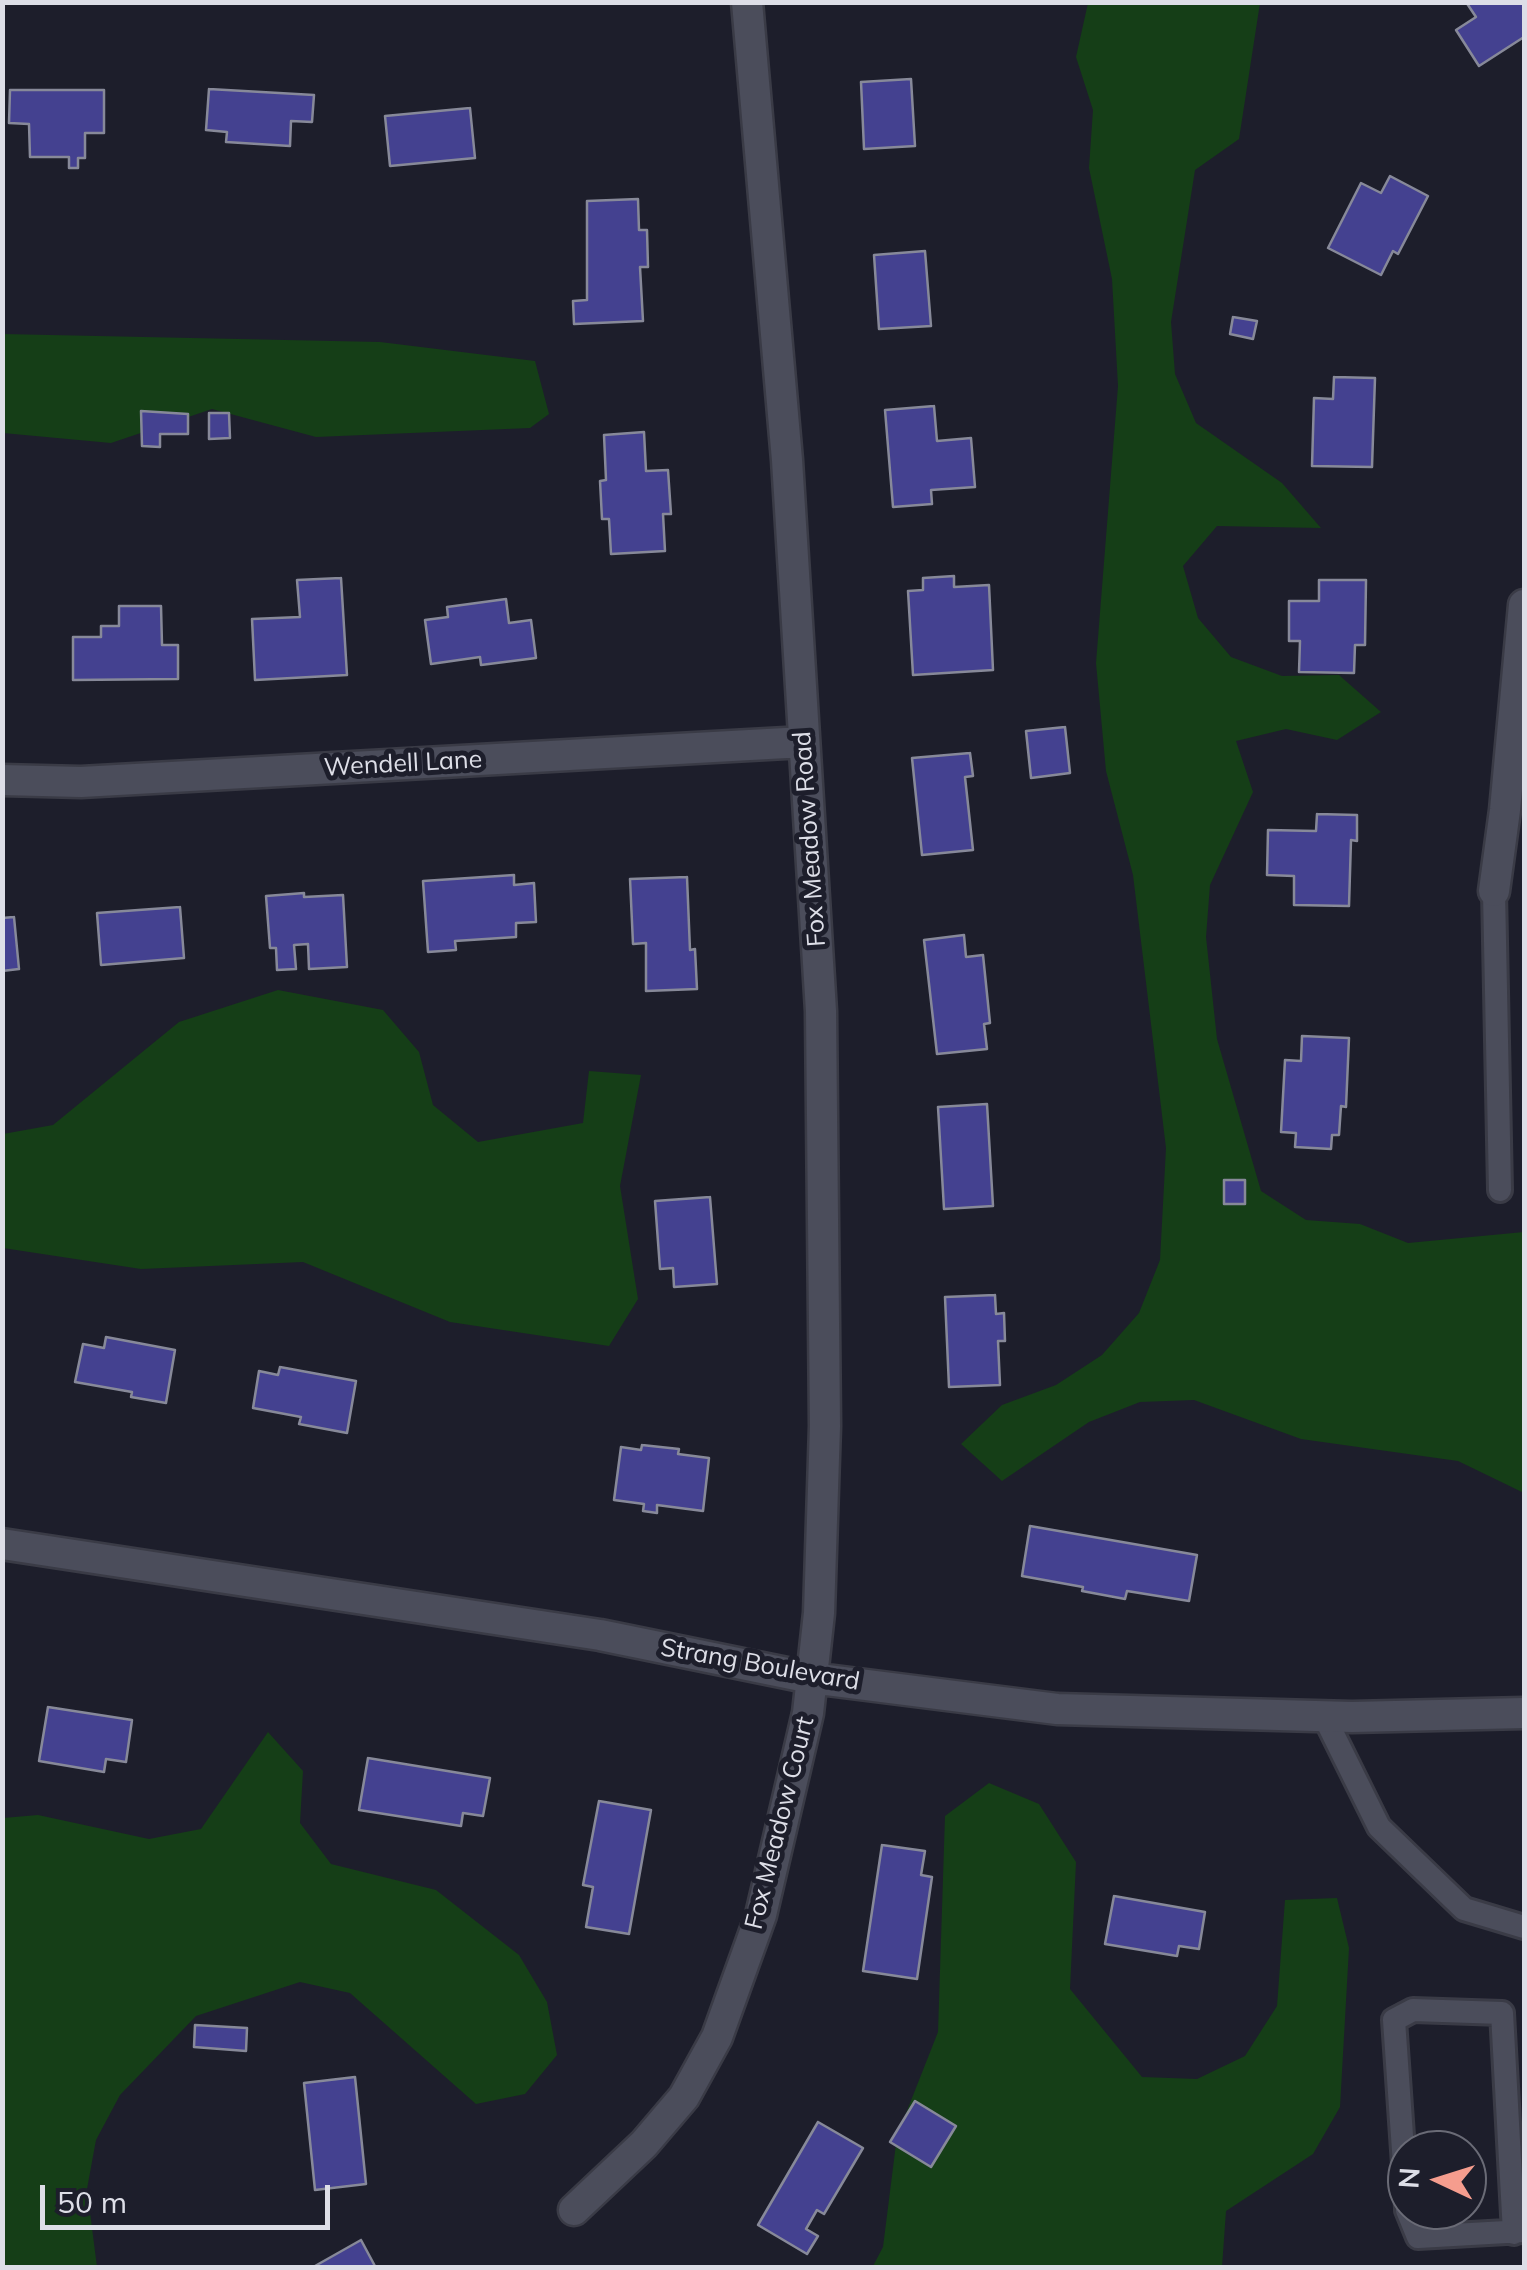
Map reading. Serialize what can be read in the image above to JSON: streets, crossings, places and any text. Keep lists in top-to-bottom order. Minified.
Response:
{"streets":{"street":["Wendell Lane","Fox Meadow Road","Strang Boulevard","Fox Meadow Court"]},"crossings":[["Wendell Lane","Fox Meadow Road"],["Fox Meadow Road","Strang Boulevard"],["Fox Meadow Road","Fox Meadow Court"],["Strang Boulevard","Fox Meadow Court"]],"scale_bar":"50 m","north":"left"}
